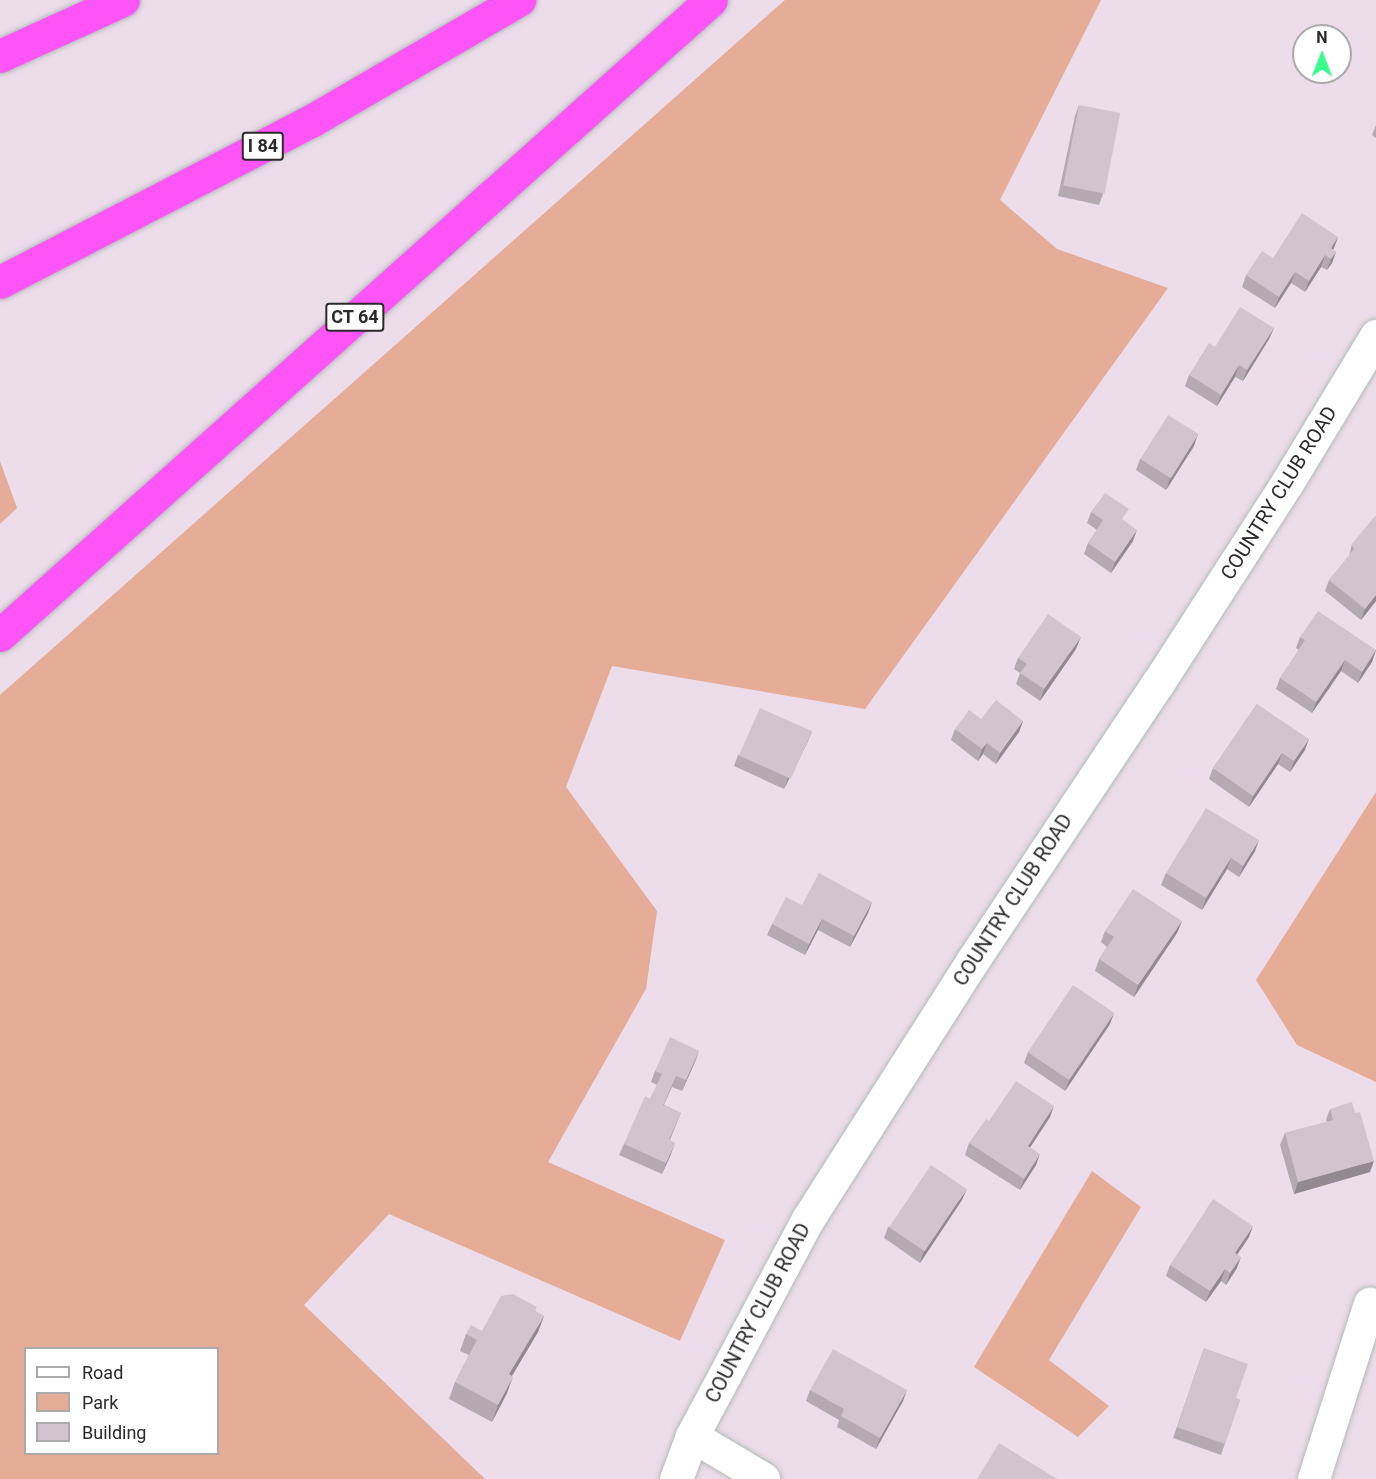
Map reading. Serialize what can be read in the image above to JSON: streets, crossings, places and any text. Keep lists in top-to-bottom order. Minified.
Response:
{"streets":{"highway":["I 84","CT 64"],"street":["COUNTRY CLUB ROAD"]},"legend":["Road","Park","Building"],"north":"top"}
